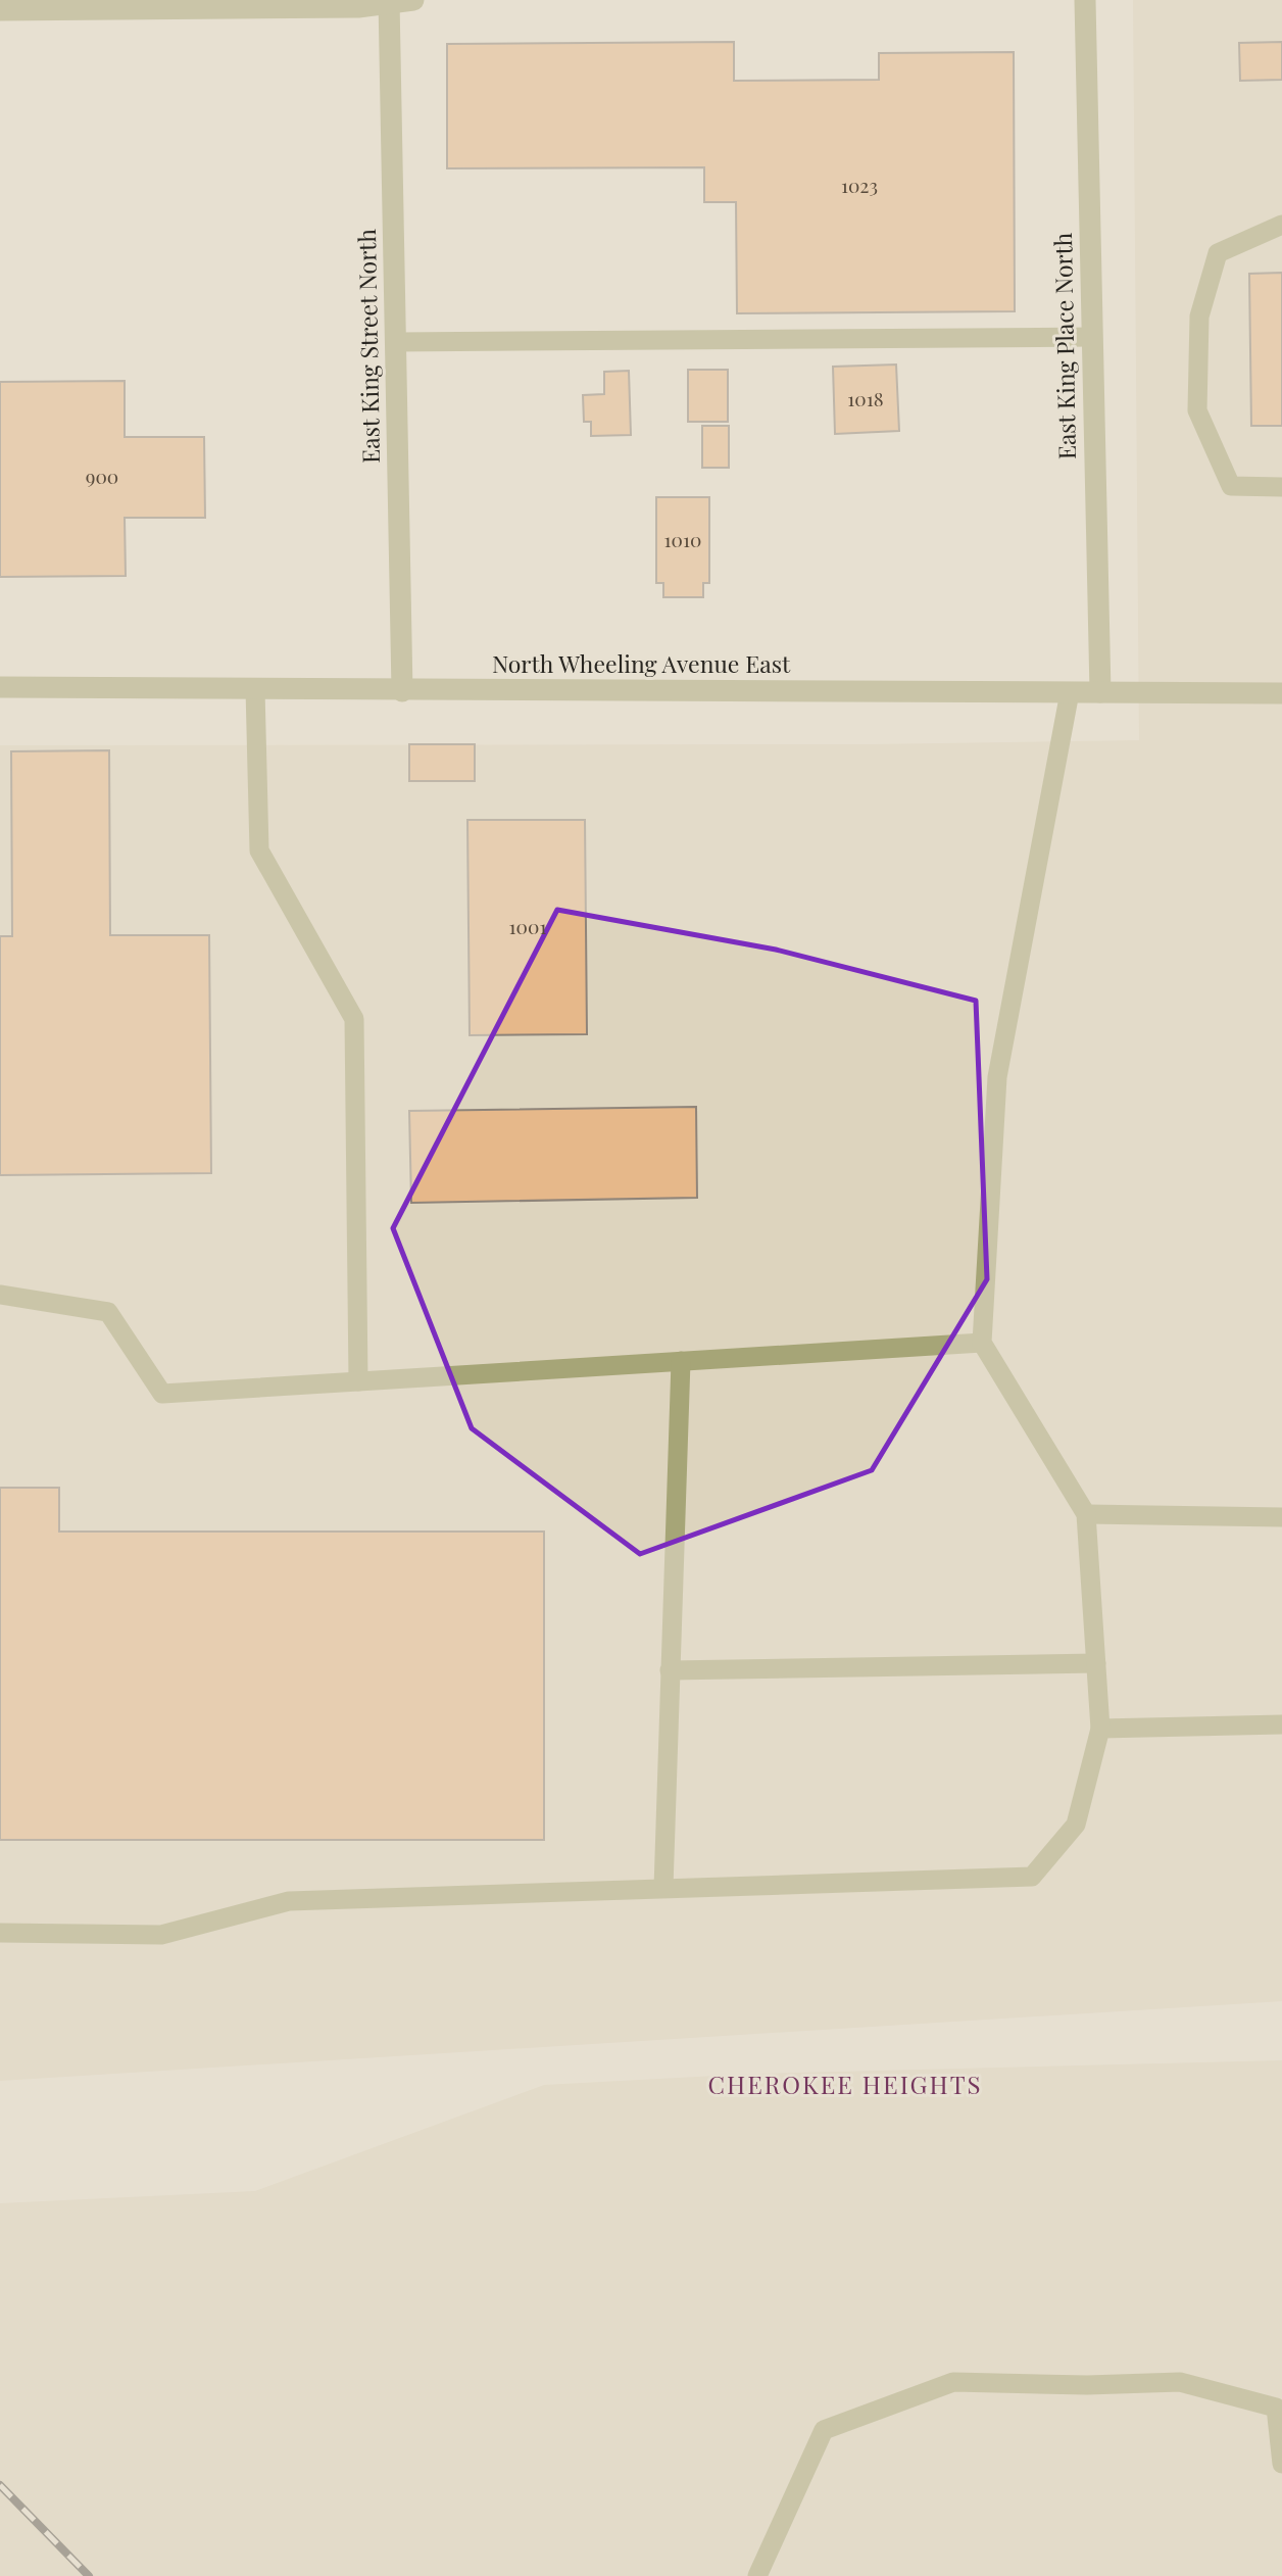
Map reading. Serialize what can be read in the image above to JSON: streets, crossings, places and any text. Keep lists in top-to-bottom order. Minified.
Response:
{"streets":{"street":["East King Street North","East King Place North","North Wheeling Avenue East"]},"crossings":[["East King Street North","North Wheeling Avenue East"],["East King Place North","North Wheeling Avenue East"]],"districts":["CHEROKEE HEIGHTS"],"house_numbers":["1023","1018","900","1010","1001"]}
